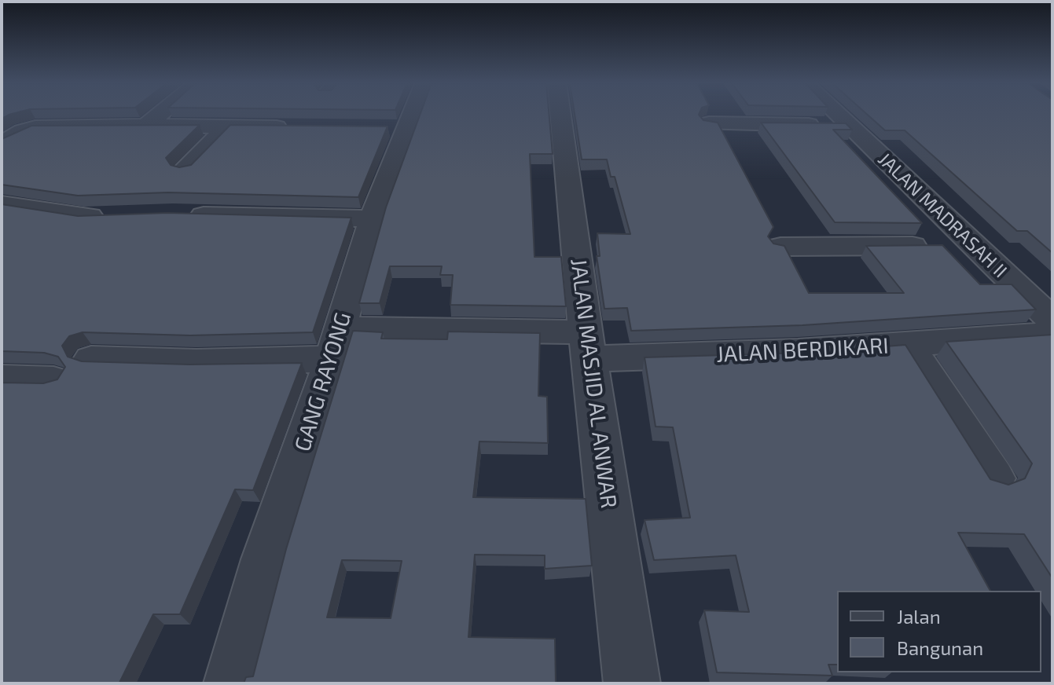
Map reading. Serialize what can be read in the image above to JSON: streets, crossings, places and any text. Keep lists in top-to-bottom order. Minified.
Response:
{"streets":{"street":["JALAN MADRASAH II","JALAN BERDIKARI","GANG RAYONG","JALAN MASJID AL ANWAR"]},"crossings":[["JALAN BERDIKARI","GANG RAYONG"],["JALAN BERDIKARI","JALAN MASJID AL ANWAR"]],"legend":["Jalan","Bangunan"]}
